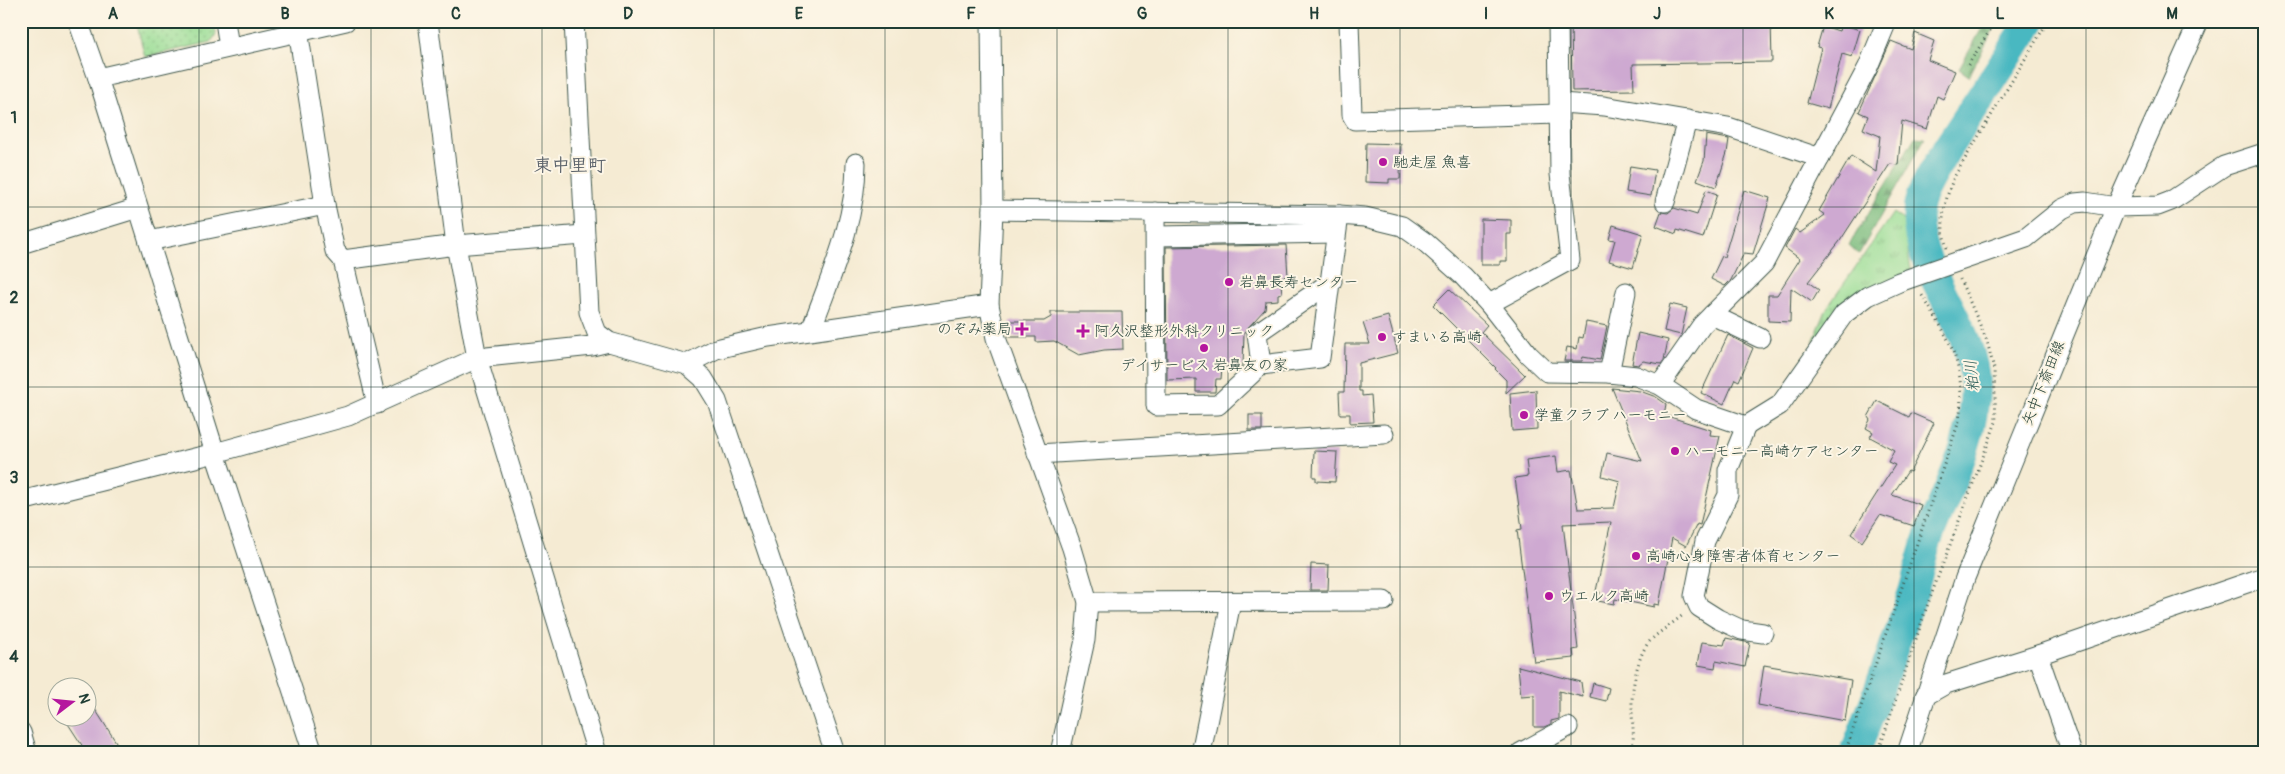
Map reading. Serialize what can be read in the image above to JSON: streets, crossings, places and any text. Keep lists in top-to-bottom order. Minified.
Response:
{"streets":{"street":["矢中下斎田線"]},"districts":["東中里町"],"water":["粕川"],"places":{"other":["馳走屋 魚喜","岩鼻長寿センター","すまいる高崎","デイサービス 岩鼻友の家","学童クラブ ハーモニー","ハーモニー高崎ケアセンター","高崎心身障害者体育センター","ウエルク高崎"],"health":["のぞみ薬局","阿久沢整形外科クリニック"]},"north":"right","grid":{"columns":["A","B","C","D","E","F","G","H","I","J","K","L","M"],"rows":["1","2","3","4"]}}
